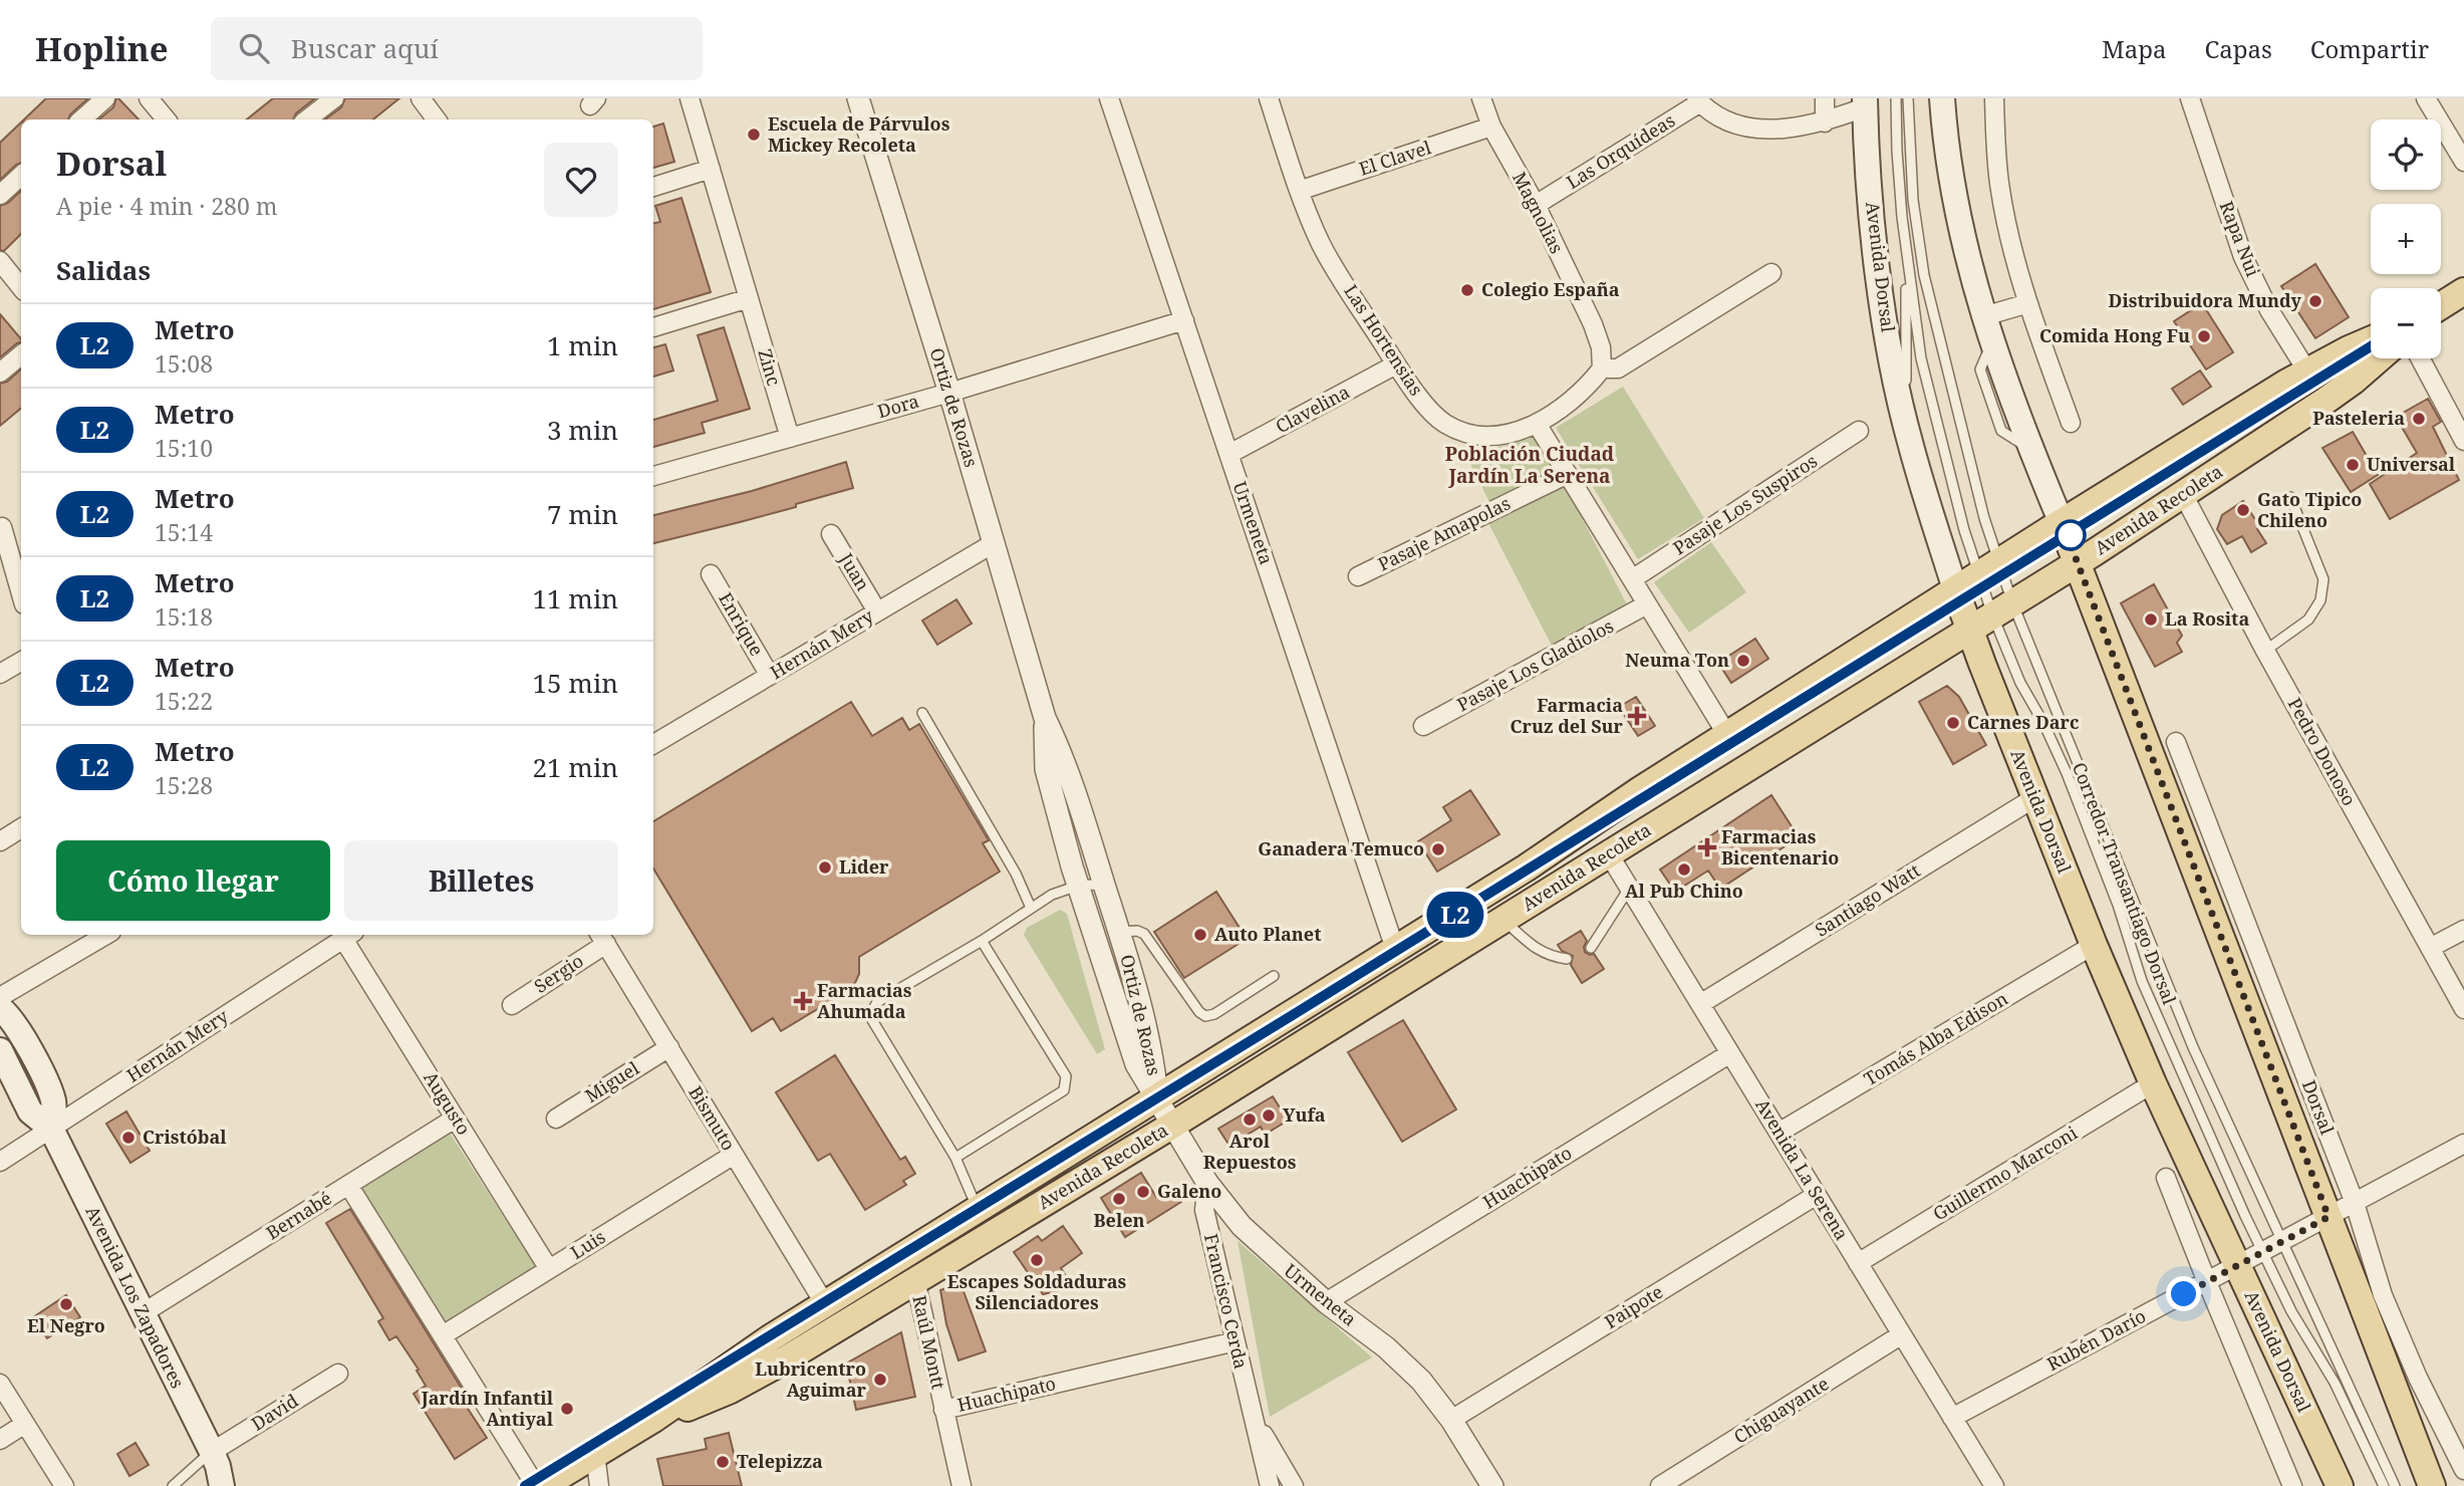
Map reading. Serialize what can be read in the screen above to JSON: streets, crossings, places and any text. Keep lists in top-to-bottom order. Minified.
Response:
{"streets":{"main road":["Avenida Dorsal","Avenida Recoleta","Avenida Los Zapadores"],"street":["Las Orquídeas","El Clavel","Magnolias","Rapa Nui","Las Hortensias","Zinc","Dora","Ortiz de Rozas","Clavelina","Pasaje Los Suspiros","Urmeneta","Pasaje Amapolas","Juan","Enrique","Hernán Mery","Pasaje Los Gladiolos","Pedro Donoso","Santiago Watt","Sergio","Tomás Alba Edison","Miguel","Augusto","Dorsal","Bismuto","Avenida La Serena","Guillermo Marconi","Huachipato","Bernabé","Luis","Francisco Cerda","Paipote","Rubén Darío","Raúl Montt","Chiguayante","David"],"lane":["Corredor Transantiago Dorsal"]},"crossings":[["Las Orquídeas","Magnolias"],["Las Orquídeas","Avenida Dorsal"],["El Clavel","Magnolias"],["El Clavel","Las Hortensias"],["Magnolias","Las Hortensias"],["Rapa Nui","Avenida Recoleta"],["Avenida Dorsal","Avenida Recoleta"],["Avenida Dorsal","Santiago Watt"],["Avenida Dorsal","Tomás Alba Edison"],["Avenida Dorsal","Guillermo Marconi"],["Avenida Dorsal","Rubén Darío"],["Las Hortensias","Clavelina"],["Zinc","Dora"],["Dora","Ortiz de Rozas"],["Dora","Urmeneta"],["Ortiz de Rozas","Avenida Recoleta"],["Ortiz de Rozas","Urmeneta"],["Ortiz de Rozas","Hernán Mery"],["Clavelina","Urmeneta"],["Avenida Recoleta","Urmeneta"],["Avenida Recoleta","Pedro Donoso"],["Avenida Recoleta","Corredor Transantiago Dorsal"],["Avenida Recoleta","Bismuto"],["Avenida Recoleta","Avenida La Serena"],["Avenida Recoleta","Raúl Montt"],["Urmeneta","Huachipato"],["Urmeneta","Francisco Cerda"],["Urmeneta","Paipote"],["Juan","Hernán Mery"],["Enrique","Hernán Mery"],["Hernán Mery","Augusto"],["Hernán Mery","Avenida Los Zapadores"],["Corredor Transantiago Dorsal","Rubén Darío"],["Santiago Watt","Avenida La Serena"],["Sergio","Bismuto"],["Tomás Alba Edison","Avenida La Serena"],["Miguel","Bismuto"],["Augusto","Bernabé"],["Augusto","Luis"],["Dorsal","Rubén Darío"],["Bismuto","Luis"],["Avenida La Serena","Guillermo Marconi"],["Avenida La Serena","Huachipato"],["Avenida La Serena","Paipote"],["Avenida La Serena","Rubén Darío"],["Avenida La Serena","Chiguayante"],["Huachipato","Francisco Cerda"],["Huachipato","Raúl Montt"],["Bernabé","Avenida Los Zapadores"],["Avenida Los Zapadores","David"]],"districts":["Población Ciudad Jardín La Serena"],"places":{"other":["Escuela de Párvulos Mickey Recoleta","Colegio España","Distribuidora Mundy","Comida Hong Fu","Pasteleria","Universal","Gato Tipico Chileno","La Rosita","Neuma Ton","Carnes Darc","Ganadera Temuco","Lider","Al Pub Chino","Auto Planet","Yufa","Arol Repuestos","Cristóbal","Galeno","Belen","Escapes Soldaduras Silenciadores","El Negro","Lubricentro Aguimar","Jardín Infantil Antiyal","Telepizza"],"health":["Farmacia Cruz del Sur","Farmacias Bicentenario","Farmacias Ahumada"]},"lines":["metro line L2"],"page":{"header":"Hopline","search":"Buscar aquí","nav":["Mapa","Capas","Compartir"],"on_map":"L2","map_buttons":["+","−"],"heading":[["Dorsal","A pie · 4 min · 280 m"],"Salidas"],"list":[{"mark":"L2","name":"Metro","note":"15:08","value":"1 min"},{"mark":"L2","name":"Metro","note":"15:10","value":"3 min"},{"mark":"L2","name":"Metro","note":"15:14","value":"7 min"},{"mark":"L2","name":"Metro","note":"15:18","value":"11 min"},{"mark":"L2","name":"Metro","note":"15:22","value":"15 min"},{"mark":"L2","name":"Metro","note":"15:28","value":"21 min"}],"buttons":["Cómo llegar","Billetes"]}}
